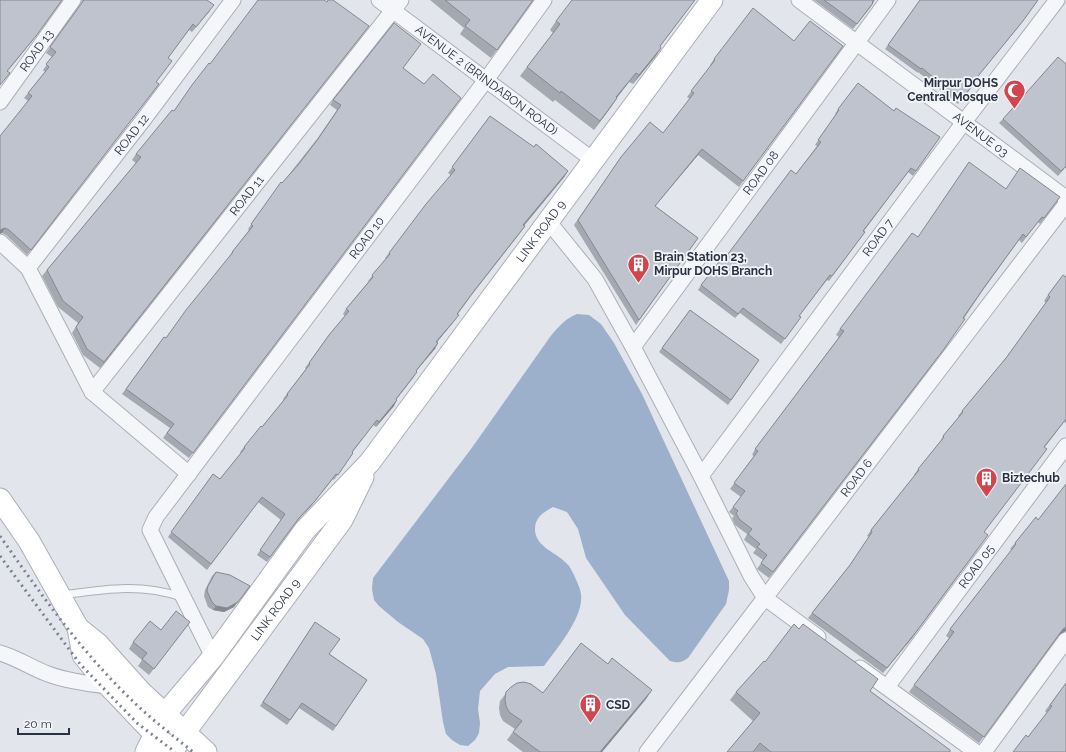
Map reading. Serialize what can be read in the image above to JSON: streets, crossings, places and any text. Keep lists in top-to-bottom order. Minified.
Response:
{"streets":{"main road":["LINK ROAD 9"],"street":["ROAD 13","AVENUE 2 (BRINDABON ROAD)","ROAD 12","AVENUE 03","ROAD 08","ROAD 11","ROAD 7","ROAD 10","ROAD 6","ROAD 05"]},"crossings":[["AVENUE 2 (BRINDABON ROAD)","ROAD 11"],["AVENUE 2 (BRINDABON ROAD)","LINK ROAD 9"],["AVENUE 2 (BRINDABON ROAD)","ROAD 10"],["AVENUE 03","ROAD 08"],["AVENUE 03","ROAD 7"]],"places":{"mosque":["Mirpur DOHS Central Mosque"],"building":["Brain Station 23, Mirpur DOHS Branch","Biztechub","CSD"]},"scale_bar":"20 m"}
